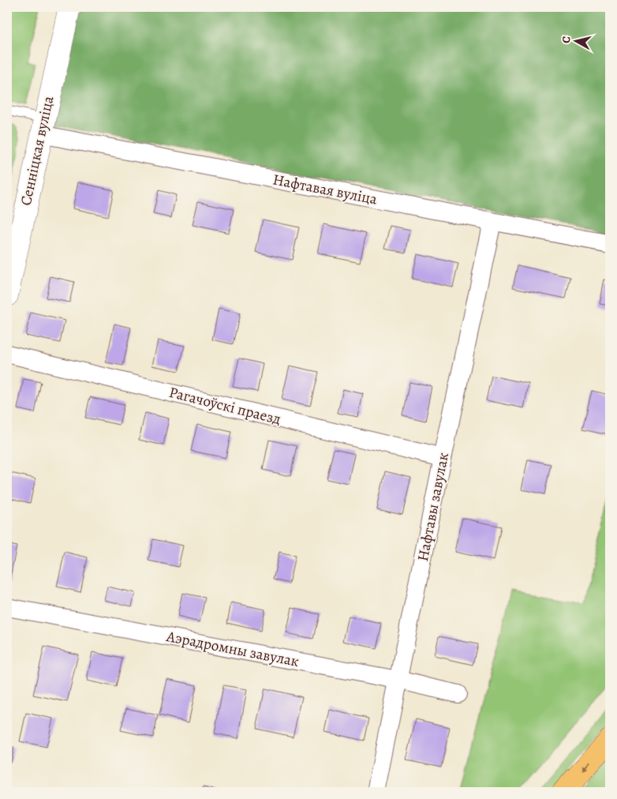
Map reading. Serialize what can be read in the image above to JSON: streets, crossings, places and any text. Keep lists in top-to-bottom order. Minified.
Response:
{"streets":{"street":["Сенніцкая вуліца","Нафтавая вуліца","Рагачоўскі праезд","Нафтавы завулак","Аэрадромны завулак"]},"crossings":[["Сенніцкая вуліца","Нафтавая вуліца"],["Нафтавая вуліца","Нафтавы завулак"],["Рагачоўскі праезд","Нафтавы завулак"],["Нафтавы завулак","Аэрадромны завулак"]],"north":"left"}
